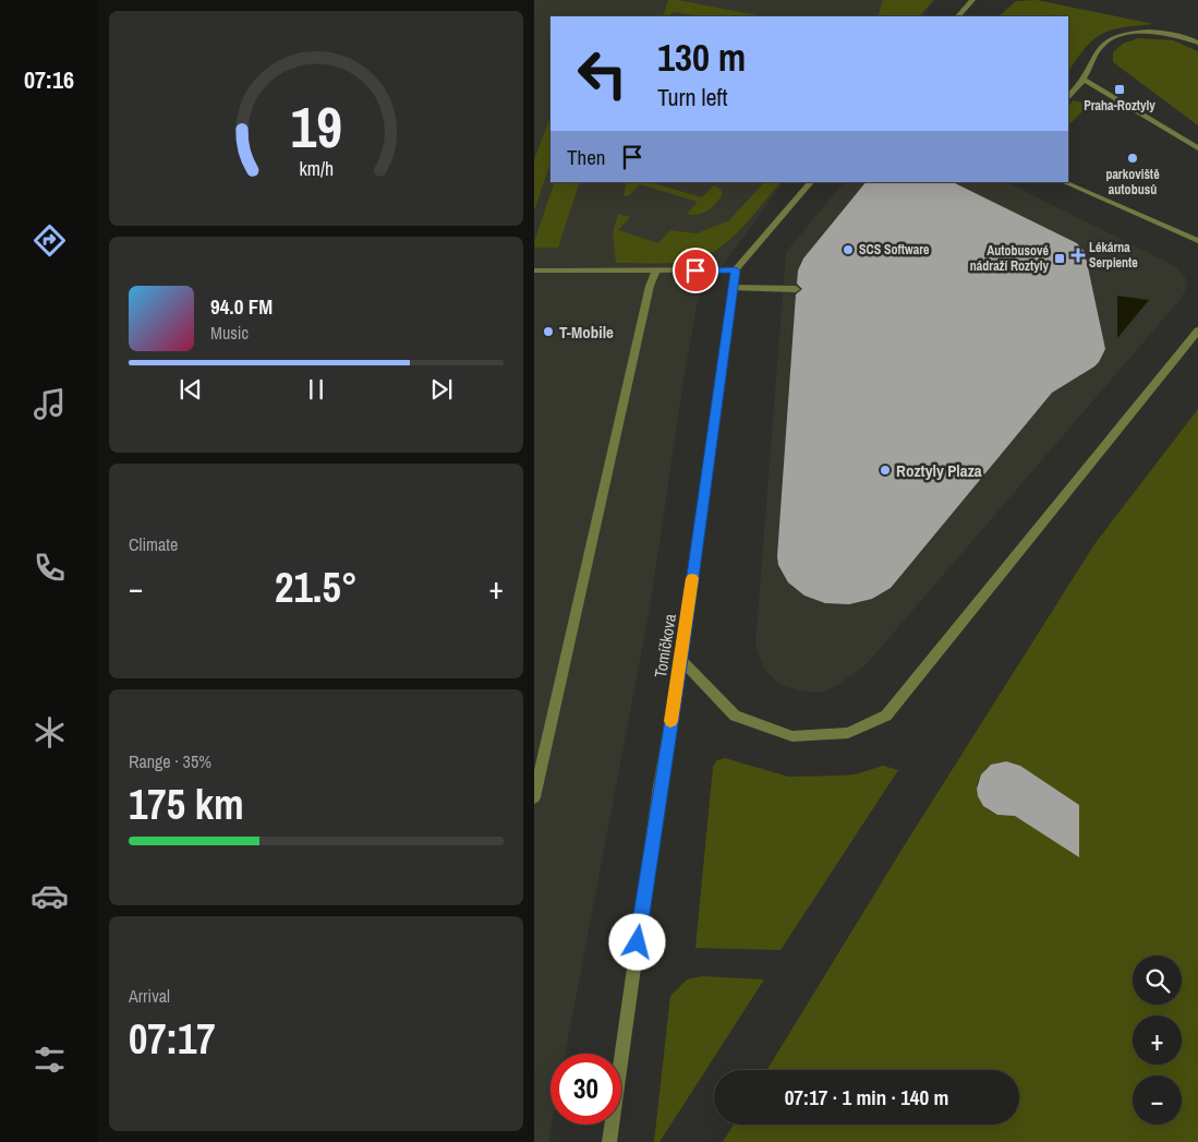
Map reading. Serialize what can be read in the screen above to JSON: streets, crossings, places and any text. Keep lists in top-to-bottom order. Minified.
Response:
{"streets":{"street":["Tomíčkova"]},"places":{"transit":["Praha-Roztyly","Autobusové nádraží Roztyly"],"other":["parkoviště autobusů","SCS Software","T-Mobile","Roztyly Plaza"],"health":["Lékárna Serpiente"]},"page":{"tabs":"07:16","turn":["130 m","Turn left"],"then":"Then","song":["94.0 FM","Music"],"tile":["Climate",["Range · 35%","175 km"],["Arrival","07:17"]],"heat":["−","21.5°","+"],"map_buttons":["+","−"],"limit":"30","trip":"07:17 · 1 min · 140 m","gauge":["19","km/h"]}}
